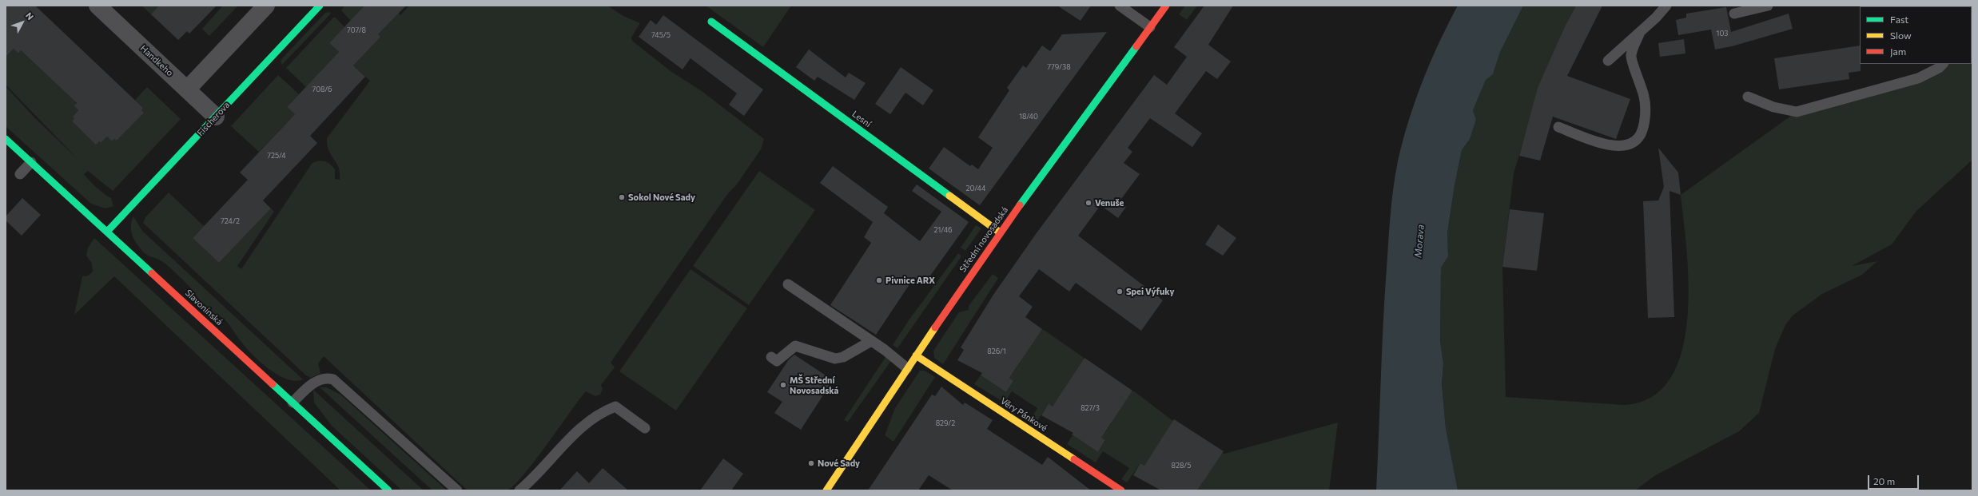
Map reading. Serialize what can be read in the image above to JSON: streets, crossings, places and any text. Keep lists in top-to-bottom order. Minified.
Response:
{"streets":{"main road":["Fischerova","Lesní","Střední novosadská","Slavonínská","Věry Pánkové"],"street":["Handkeho"]},"crossings":[["Handkeho","Fischerova"],["Fischerova","Slavonínská"],["Lesní","Střední novosadská"],["Střední novosadská","Věry Pánkové"]],"water":["Morava"],"places":["Sokol Nové Sady","Venuše","Pivnice ARX","Spei Výfuky","MŠ Střední Novosadská","Nové Sady"],"house_numbers":["707/8","103","745/5","779/38","708/6","18/40","725/4","20/44","724/2","21/46","826/1","827/3","829/2","828/5"],"legend":["Fast","Slow","Jam"],"scale_bar":"20 m","north":"top right"}
